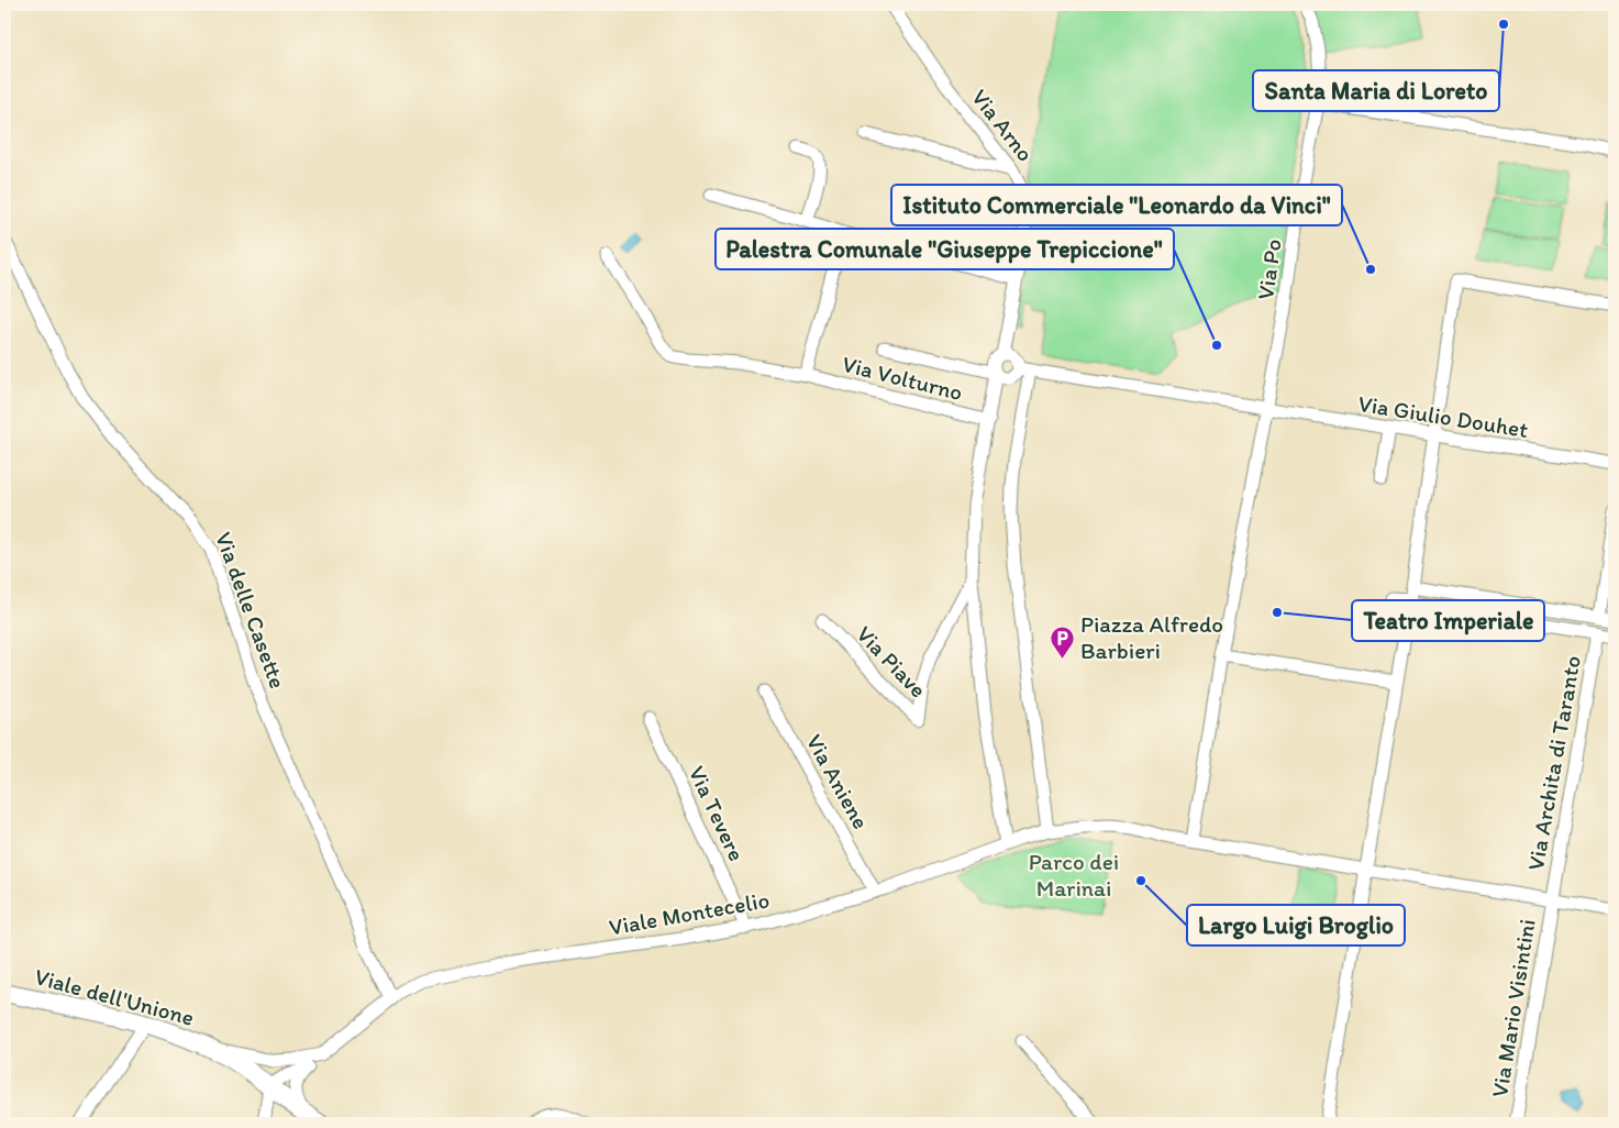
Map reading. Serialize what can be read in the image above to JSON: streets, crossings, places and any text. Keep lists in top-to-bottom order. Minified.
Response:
{"streets":{"main road":["Viale dell'Unione"],"street":["Via Arno","Via Po","Via Volturno","Via Giulio Douhet","Via delle Casette","Via Piave","Via Archita di Taranto","Via Aniene","Via Tevere","Viale Montecelio","Via Mario Visintini"]},"crossings":[["Via Arno","Via Giulio Douhet"],["Via Po","Via Giulio Douhet"],["Via Po","Viale Montecelio"],["Via delle Casette","Viale Montecelio"],["Via Archita di Taranto","Viale Montecelio"],["Via Archita di Taranto","Via Mario Visintini"],["Via Aniene","Viale Montecelio"],["Via Tevere","Viale Montecelio"],["Viale Montecelio","Viale dell'Unione"],["Viale Montecelio","Via Mario Visintini"]],"parks":["Parco dei Marinai"],"places":{"other":["Santa Maria di Loreto","Istituto Commerciale \"Leonardo da Vinci\"","Palestra Comunale \"Giuseppe Trepiccione\"","Teatro Imperiale","Largo Luigi Broglio"],"parking":["Piazza Alfredo Barbieri"]}}
